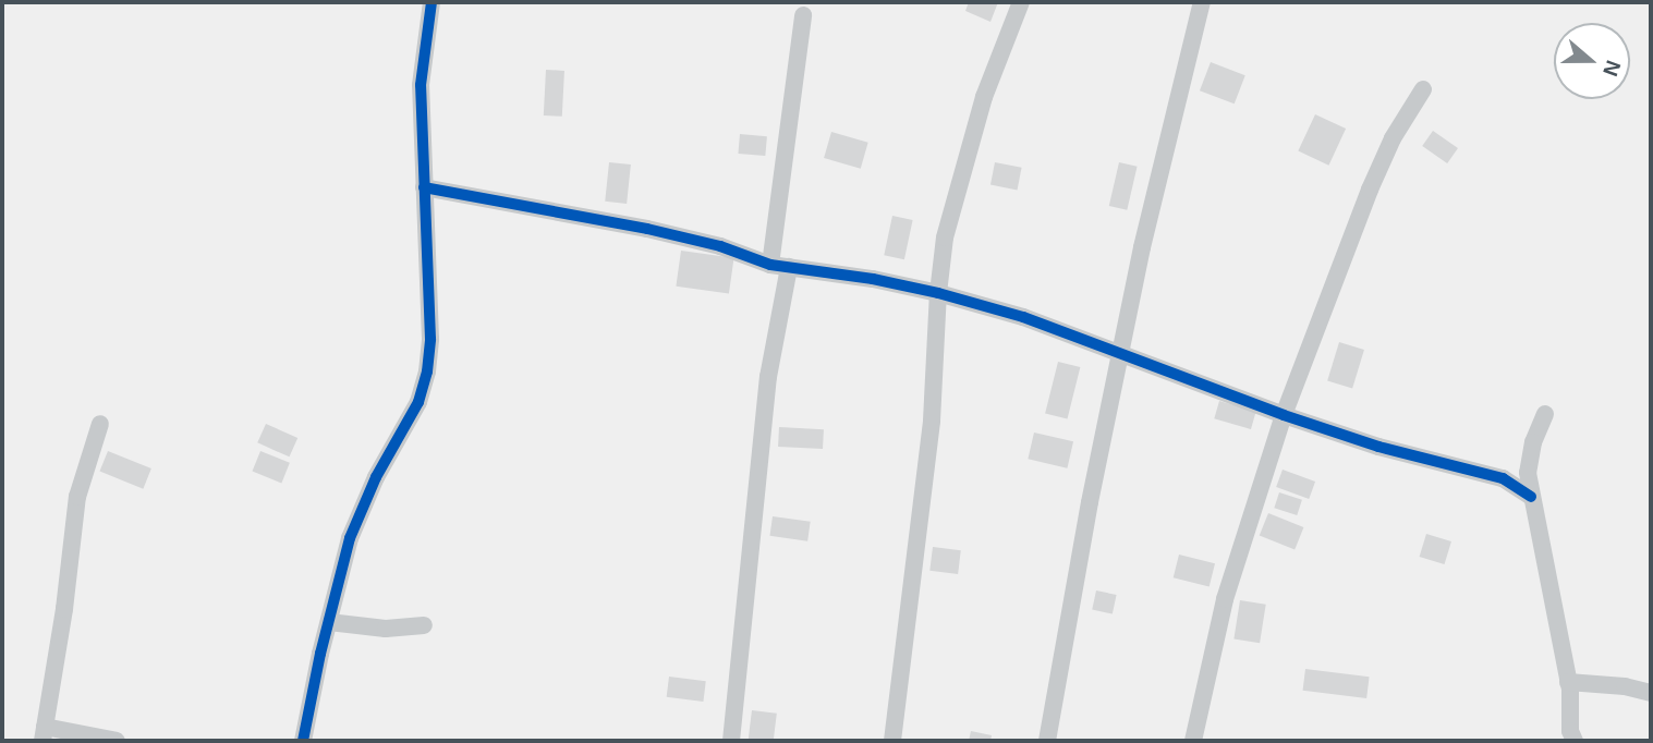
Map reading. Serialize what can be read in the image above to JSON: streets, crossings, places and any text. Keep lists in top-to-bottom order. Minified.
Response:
{"north":"right"}
